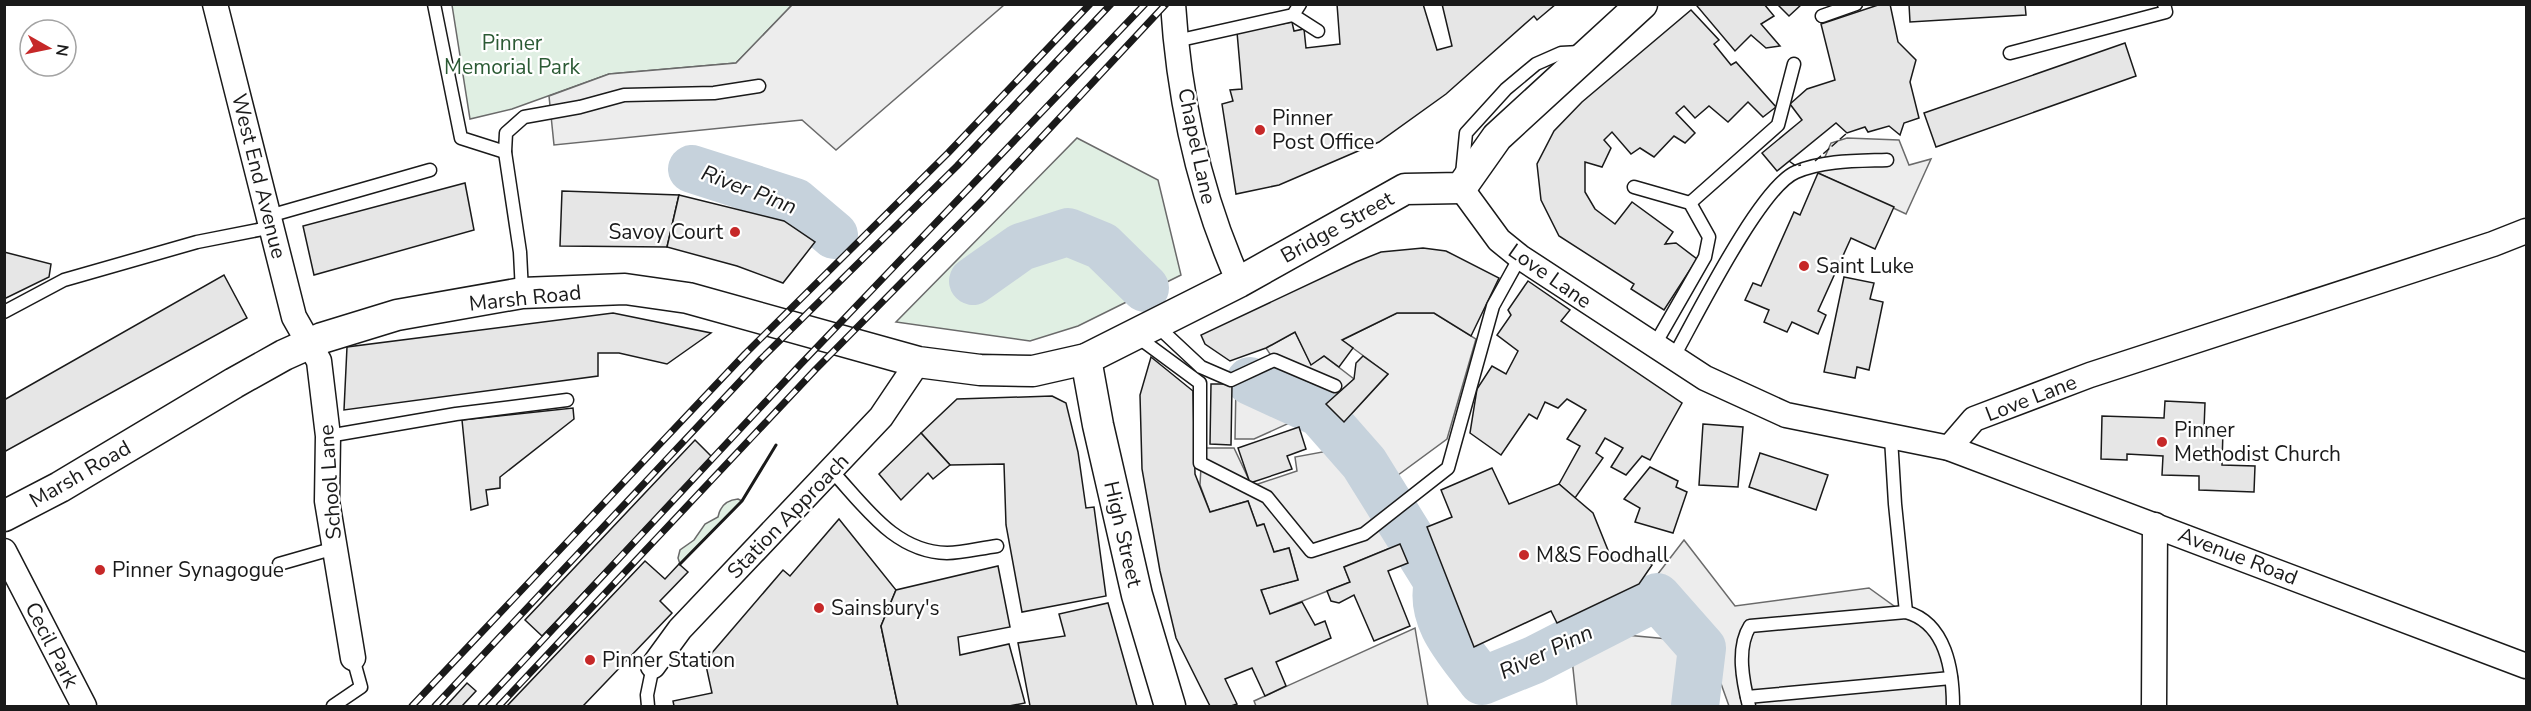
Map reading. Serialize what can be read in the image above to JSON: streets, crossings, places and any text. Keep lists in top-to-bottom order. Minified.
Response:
{"streets":{"street":["Chapel Lane","West End Avenue","Bridge Street","Love Lane","Marsh Road","School Lane","Station Approach","High Street","Avenue Road","Cecil Park"]},"crossings":[["Chapel Lane","Bridge Street"],["West End Avenue","Marsh Road"],["West End Avenue","School Lane"],["Bridge Street","Love Lane"],["Bridge Street","Marsh Road"],["Bridge Street","High Street"],["Love Lane","Avenue Road"],["Marsh Road","School Lane"],["Marsh Road","Station Approach"],["Marsh Road","High Street"]],"water":["River Pinn"],"parks":["Pinner Memorial Park"],"places":["Pinner Post Office","Savoy Court","Saint Luke","Pinner Methodist Church","M&S Foodhall","Pinner Synagogue","Sainsbury's","Pinner Station"],"north":"right"}
